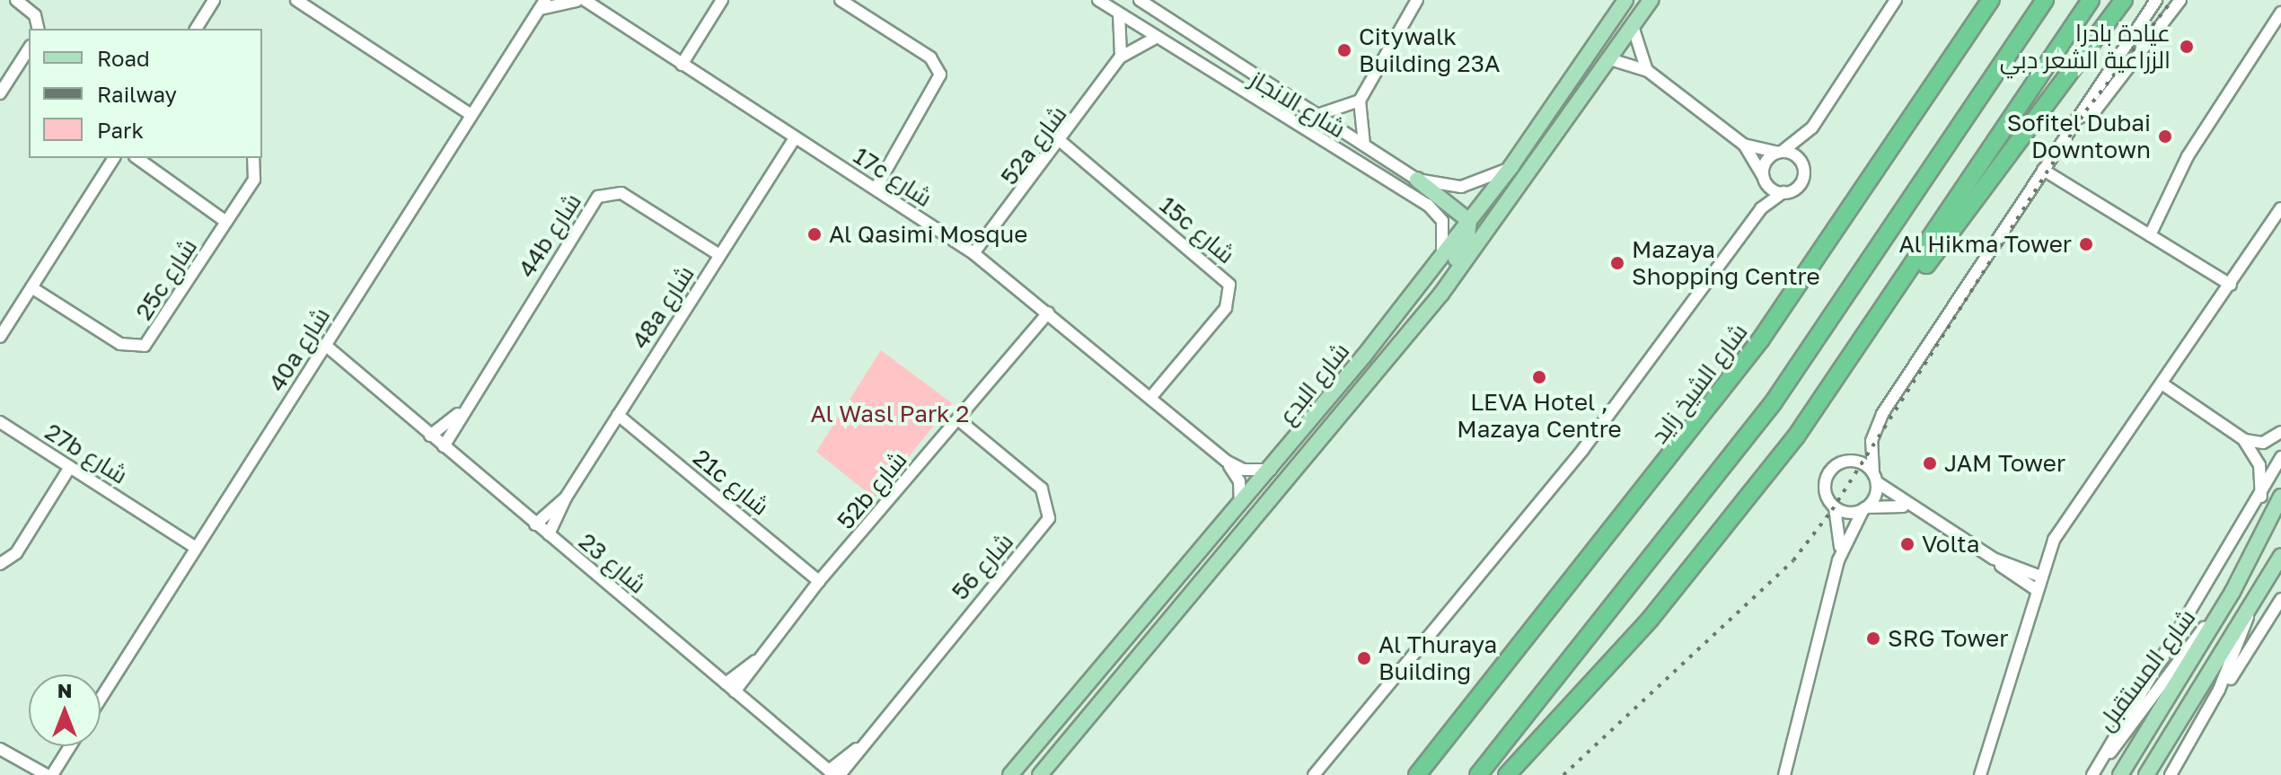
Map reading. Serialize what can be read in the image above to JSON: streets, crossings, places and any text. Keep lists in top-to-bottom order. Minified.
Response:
{"streets":{"highway":["شارع الشيخ زايد"],"main road":["شارع البدع","شارع المستقبل"],"street":["شارع الانجاز","52a شارع","17c شارع","15c شارع","44b شارع","25c شارع","48a شارع","40a شارع","27b شارع","21c شارع","52b شارع","شارع 23","شارع 56"]},"crossings":[["شارع الانجاز","52a شارع"],["شارع الانجاز","شارع البدع"],["52a شارع","17c شارع"],["52a شارع","15c شارع"],["17c شارع","15c شارع"],["17c شارع","48a شارع"],["17c شارع","40a شارع"],["17c شارع","شارع البدع"],["17c شارع","52b شارع"],["44b شارع","48a شارع"],["44b شارع","شارع 23"],["48a شارع","21c شارع"],["48a شارع","شارع 23"],["40a شارع","27b شارع"],["40a شارع","شارع 23"],["21c شارع","52b شارع"],["52b شارع","شارع 23"],["52b شارع","شارع 56"],["شارع 23","شارع 56"]],"parks":["Al Wasl Park 2"],"places":["عيادة بادرا الزراعية الشعر دبي","Citywalk Building 23A","Sofitel Dubai Downtown","Al Qasimi Mosque","Al Hikma Tower","Mazaya Shopping Centre","LEVA Hotel , Mazaya Centre","JAM Tower","Volta","SRG Tower","Al Thuraya Building"],"legend":["Road","Railway","Park"],"north":"top"}
